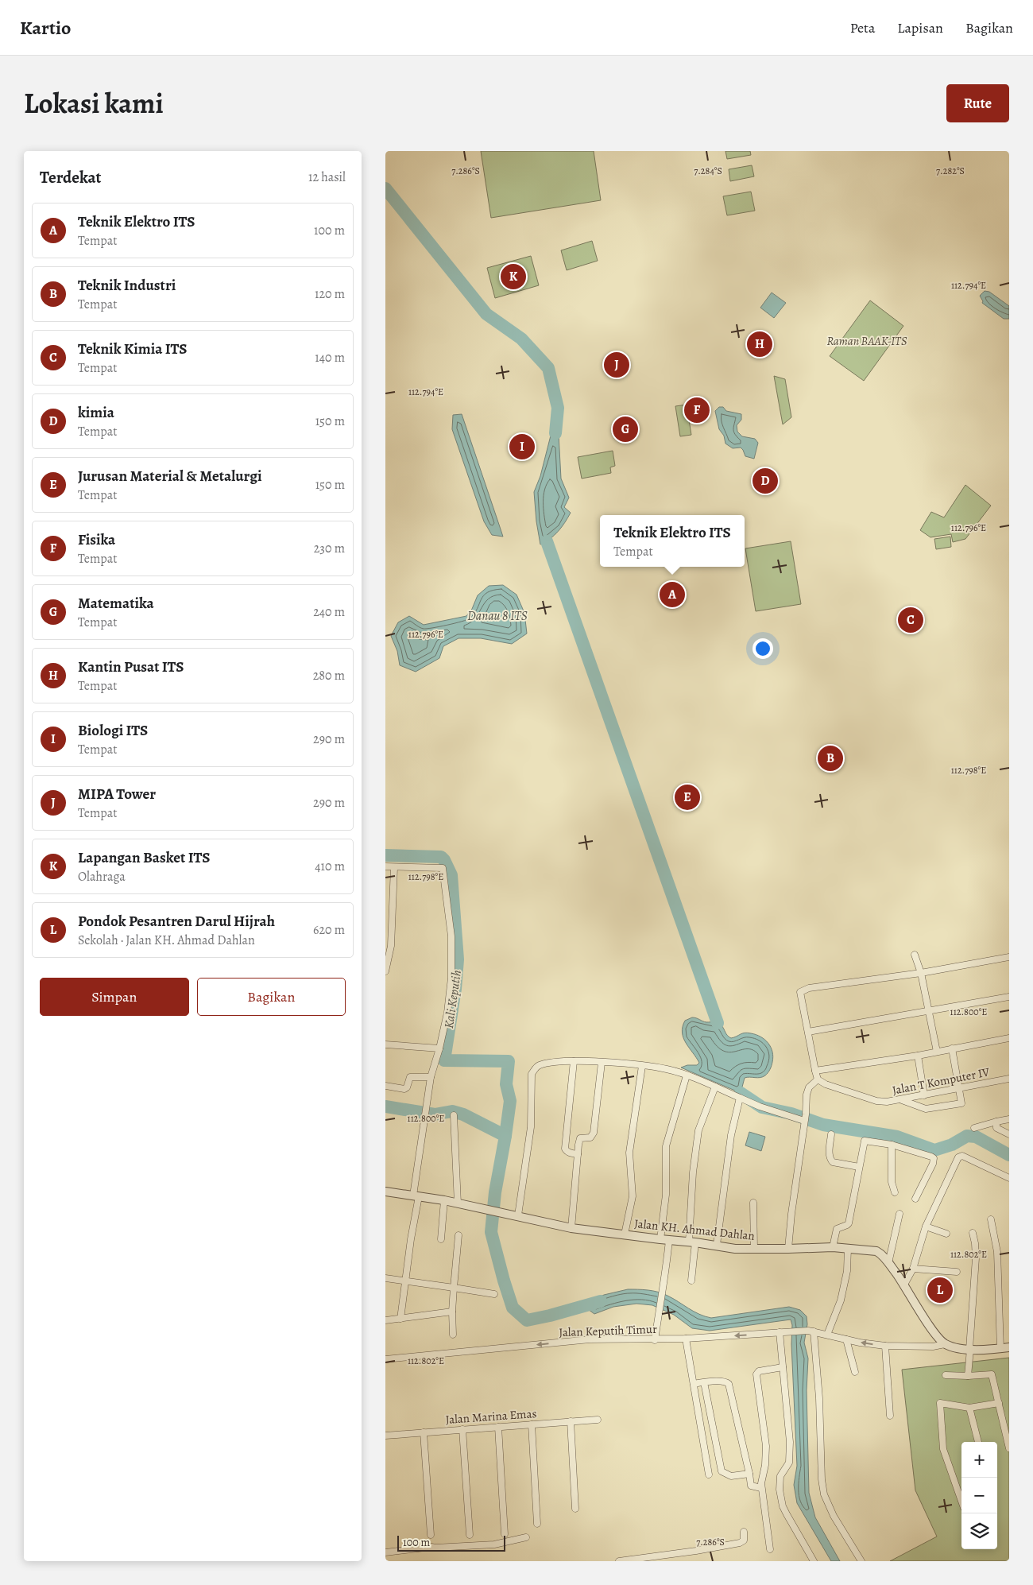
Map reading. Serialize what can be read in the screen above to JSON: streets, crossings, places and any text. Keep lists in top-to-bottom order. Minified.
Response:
{"streets":{"street":["Jalan T Komputer IV","Jalan KH. Ahmad Dahlan","Jalan Keputih Timur","Jalan Marina Emas"]},"crossings":[["Jalan KH. Ahmad Dahlan","Jalan Keputih Timur"]],"one_way":["Jalan Keputih Timur"],"water":["Danau 8 ITS","Kali Keputih"],"parks":["Raman BAAK-ITS"],"scale_bar":"100 m","page":{"header":"Kartio","nav":["Peta","Lapisan","Bagikan"],"title":"Lokasi kami","buttons":["Rute",["Simpan","Bagikan"]],"heading":["Terdekat","12 hasil"],"list":[{"mark":"A","name":"Teknik Elektro ITS","note":"Tempat","value":"100 m"},{"mark":"B","name":"Teknik Industri","note":"Tempat","value":"120 m"},{"mark":"C","name":"Teknik Kimia ITS","note":"Tempat","value":"140 m"},{"mark":"D","name":"kimia","note":"Tempat","value":"150 m"},{"mark":"E","name":"Jurusan Material & Metalurgi","note":"Tempat","value":"150 m"},{"mark":"F","name":"Fisika","note":"Tempat","value":"230 m"},{"mark":"G","name":"Matematika","note":"Tempat","value":"240 m"},{"mark":"H","name":"Kantin Pusat ITS","note":"Tempat","value":"280 m"},{"mark":"I","name":"Biologi ITS","note":"Tempat","value":"290 m"},{"mark":"J","name":"MIPA Tower","note":"Tempat","value":"290 m"},{"mark":"K","name":"Lapangan Basket ITS","note":"Olahraga","value":"410 m"},{"mark":"L","name":"Pondok Pesantren Darul Hijrah","note":"Sekolah · Jalan KH. Ahmad Dahlan","value":"620 m"}],"pins":["K","H","J","F","G","I","D","A","C","B","E","L"],"popup":["Teknik Elektro ITS","Tempat"],"map_buttons":["+","−"],"scale":"100 m"},"coordinates":["7.286°S","7.284°S","7.282°S","112.794°E","112.796°E","112.798°E","112.800°E","112.802°E"]}
